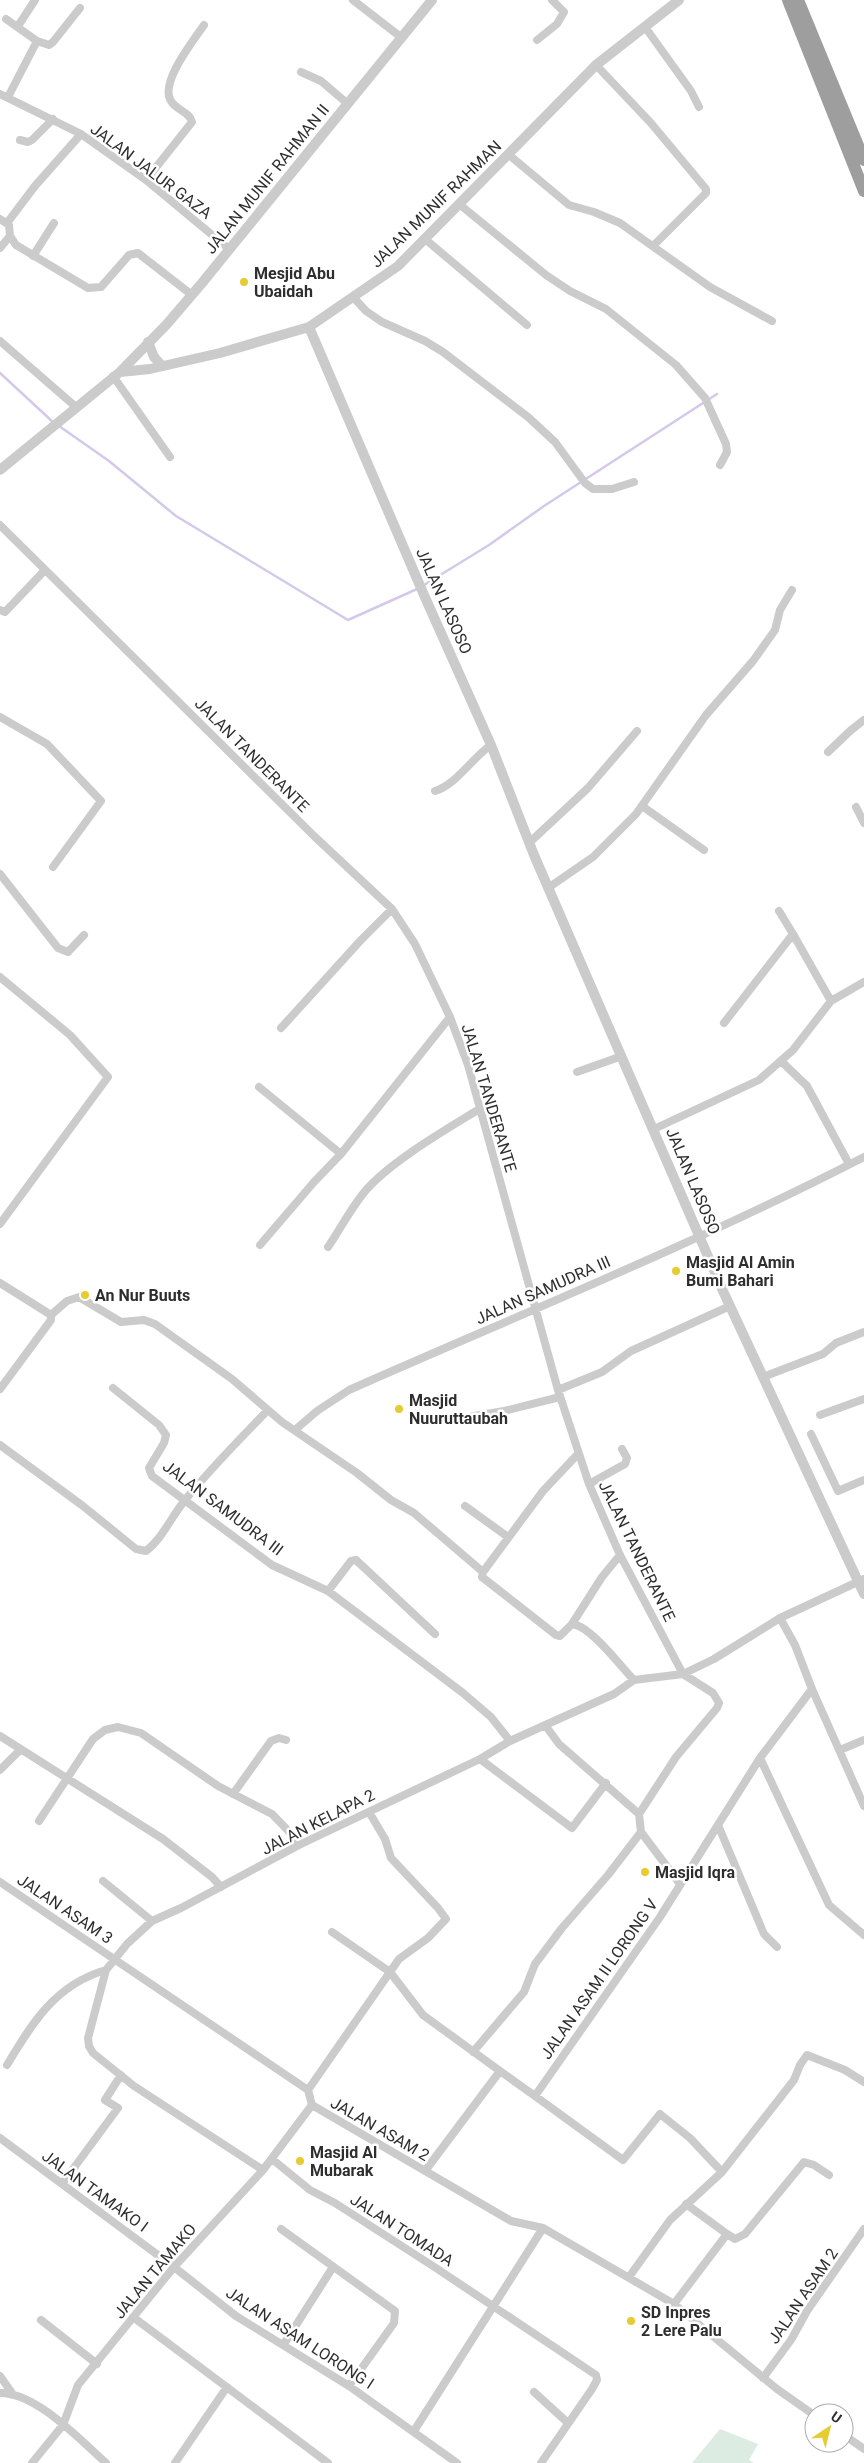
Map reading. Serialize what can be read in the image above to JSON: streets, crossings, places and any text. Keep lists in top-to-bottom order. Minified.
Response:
{"streets":{"street":["JALAN JALUR GAZA","JALAN MUNIF RAHMAN II","JALAN MUNIF RAHMAN","JALAN LASOSO","JALAN TANDERANTE","JALAN SAMUDRA III","JALAN KELAPA 2","JALAN ASAM 3","JALAN ASAM II LORONG V","JALAN ASAM 2","JALAN TAMAKO I","JALAN TOMADA","JALAN TAMAKO","JALAN ASAM LORONG I"]},"crossings":[["JALAN JALUR GAZA","JALAN MUNIF RAHMAN II"],["JALAN MUNIF RAHMAN II","JALAN MUNIF RAHMAN"],["JALAN MUNIF RAHMAN","JALAN LASOSO"],["JALAN LASOSO","JALAN SAMUDRA III"],["JALAN LASOSO","JALAN KELAPA 2"],["JALAN TANDERANTE","JALAN SAMUDRA III"],["JALAN TANDERANTE","JALAN KELAPA 2"],["JALAN SAMUDRA III","JALAN KELAPA 2"],["JALAN KELAPA 2","JALAN ASAM 3"],["JALAN ASAM 2","JALAN TAMAKO"],["JALAN TAMAKO I","JALAN TAMAKO"],["JALAN TAMAKO I","JALAN ASAM LORONG I"],["JALAN TOMADA","JALAN TAMAKO"],["JALAN TAMAKO","JALAN ASAM LORONG I"]],"places":["Mesjid Abu Ubaidah","Masjid Al Amin Bumi Bahari","An Nur Buuts","Masjid Nuuruttaubah","Masjid Iqra","Masjid Al Mubarak","SD Inpres 2 Lere Palu"],"north":"top right"}
